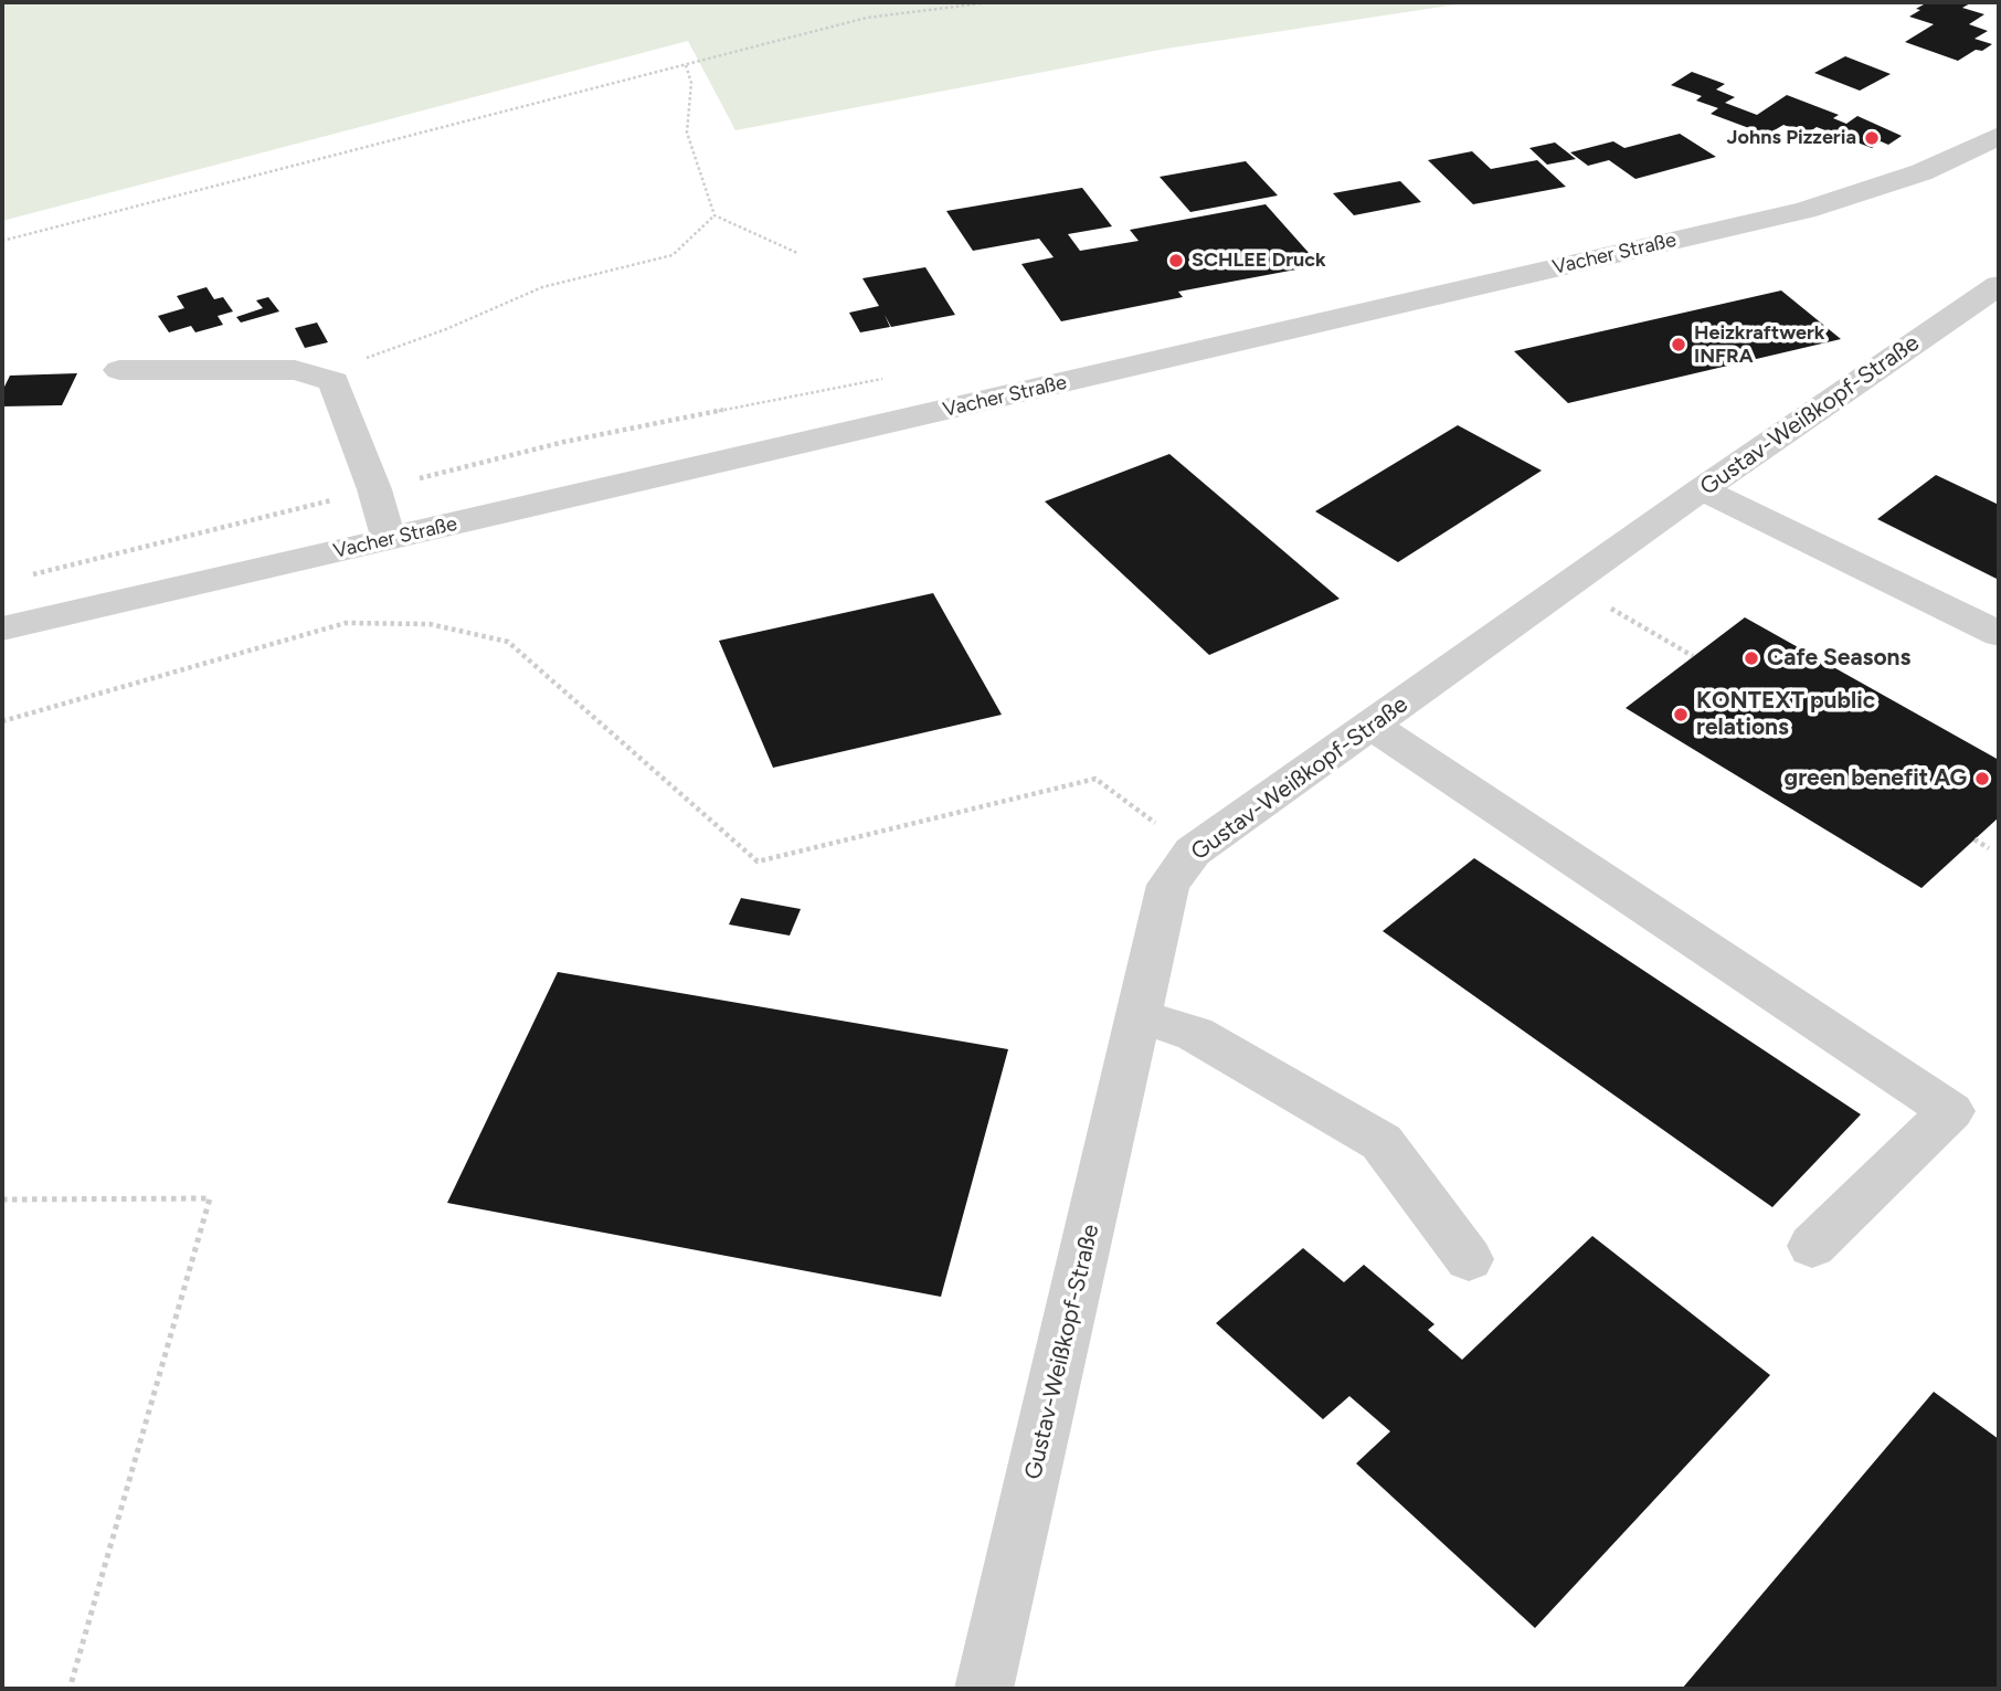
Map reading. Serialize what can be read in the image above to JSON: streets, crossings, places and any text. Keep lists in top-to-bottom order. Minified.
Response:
{"streets":{"street":["Vacher Straße","Gustav-Weißkopf-Straße"]},"places":["Johns Pizzeria","SCHLEE Druck","Heizkraftwerk INFRA","Cafe Seasons","KONTEXT public relations","green benefit AG"]}
